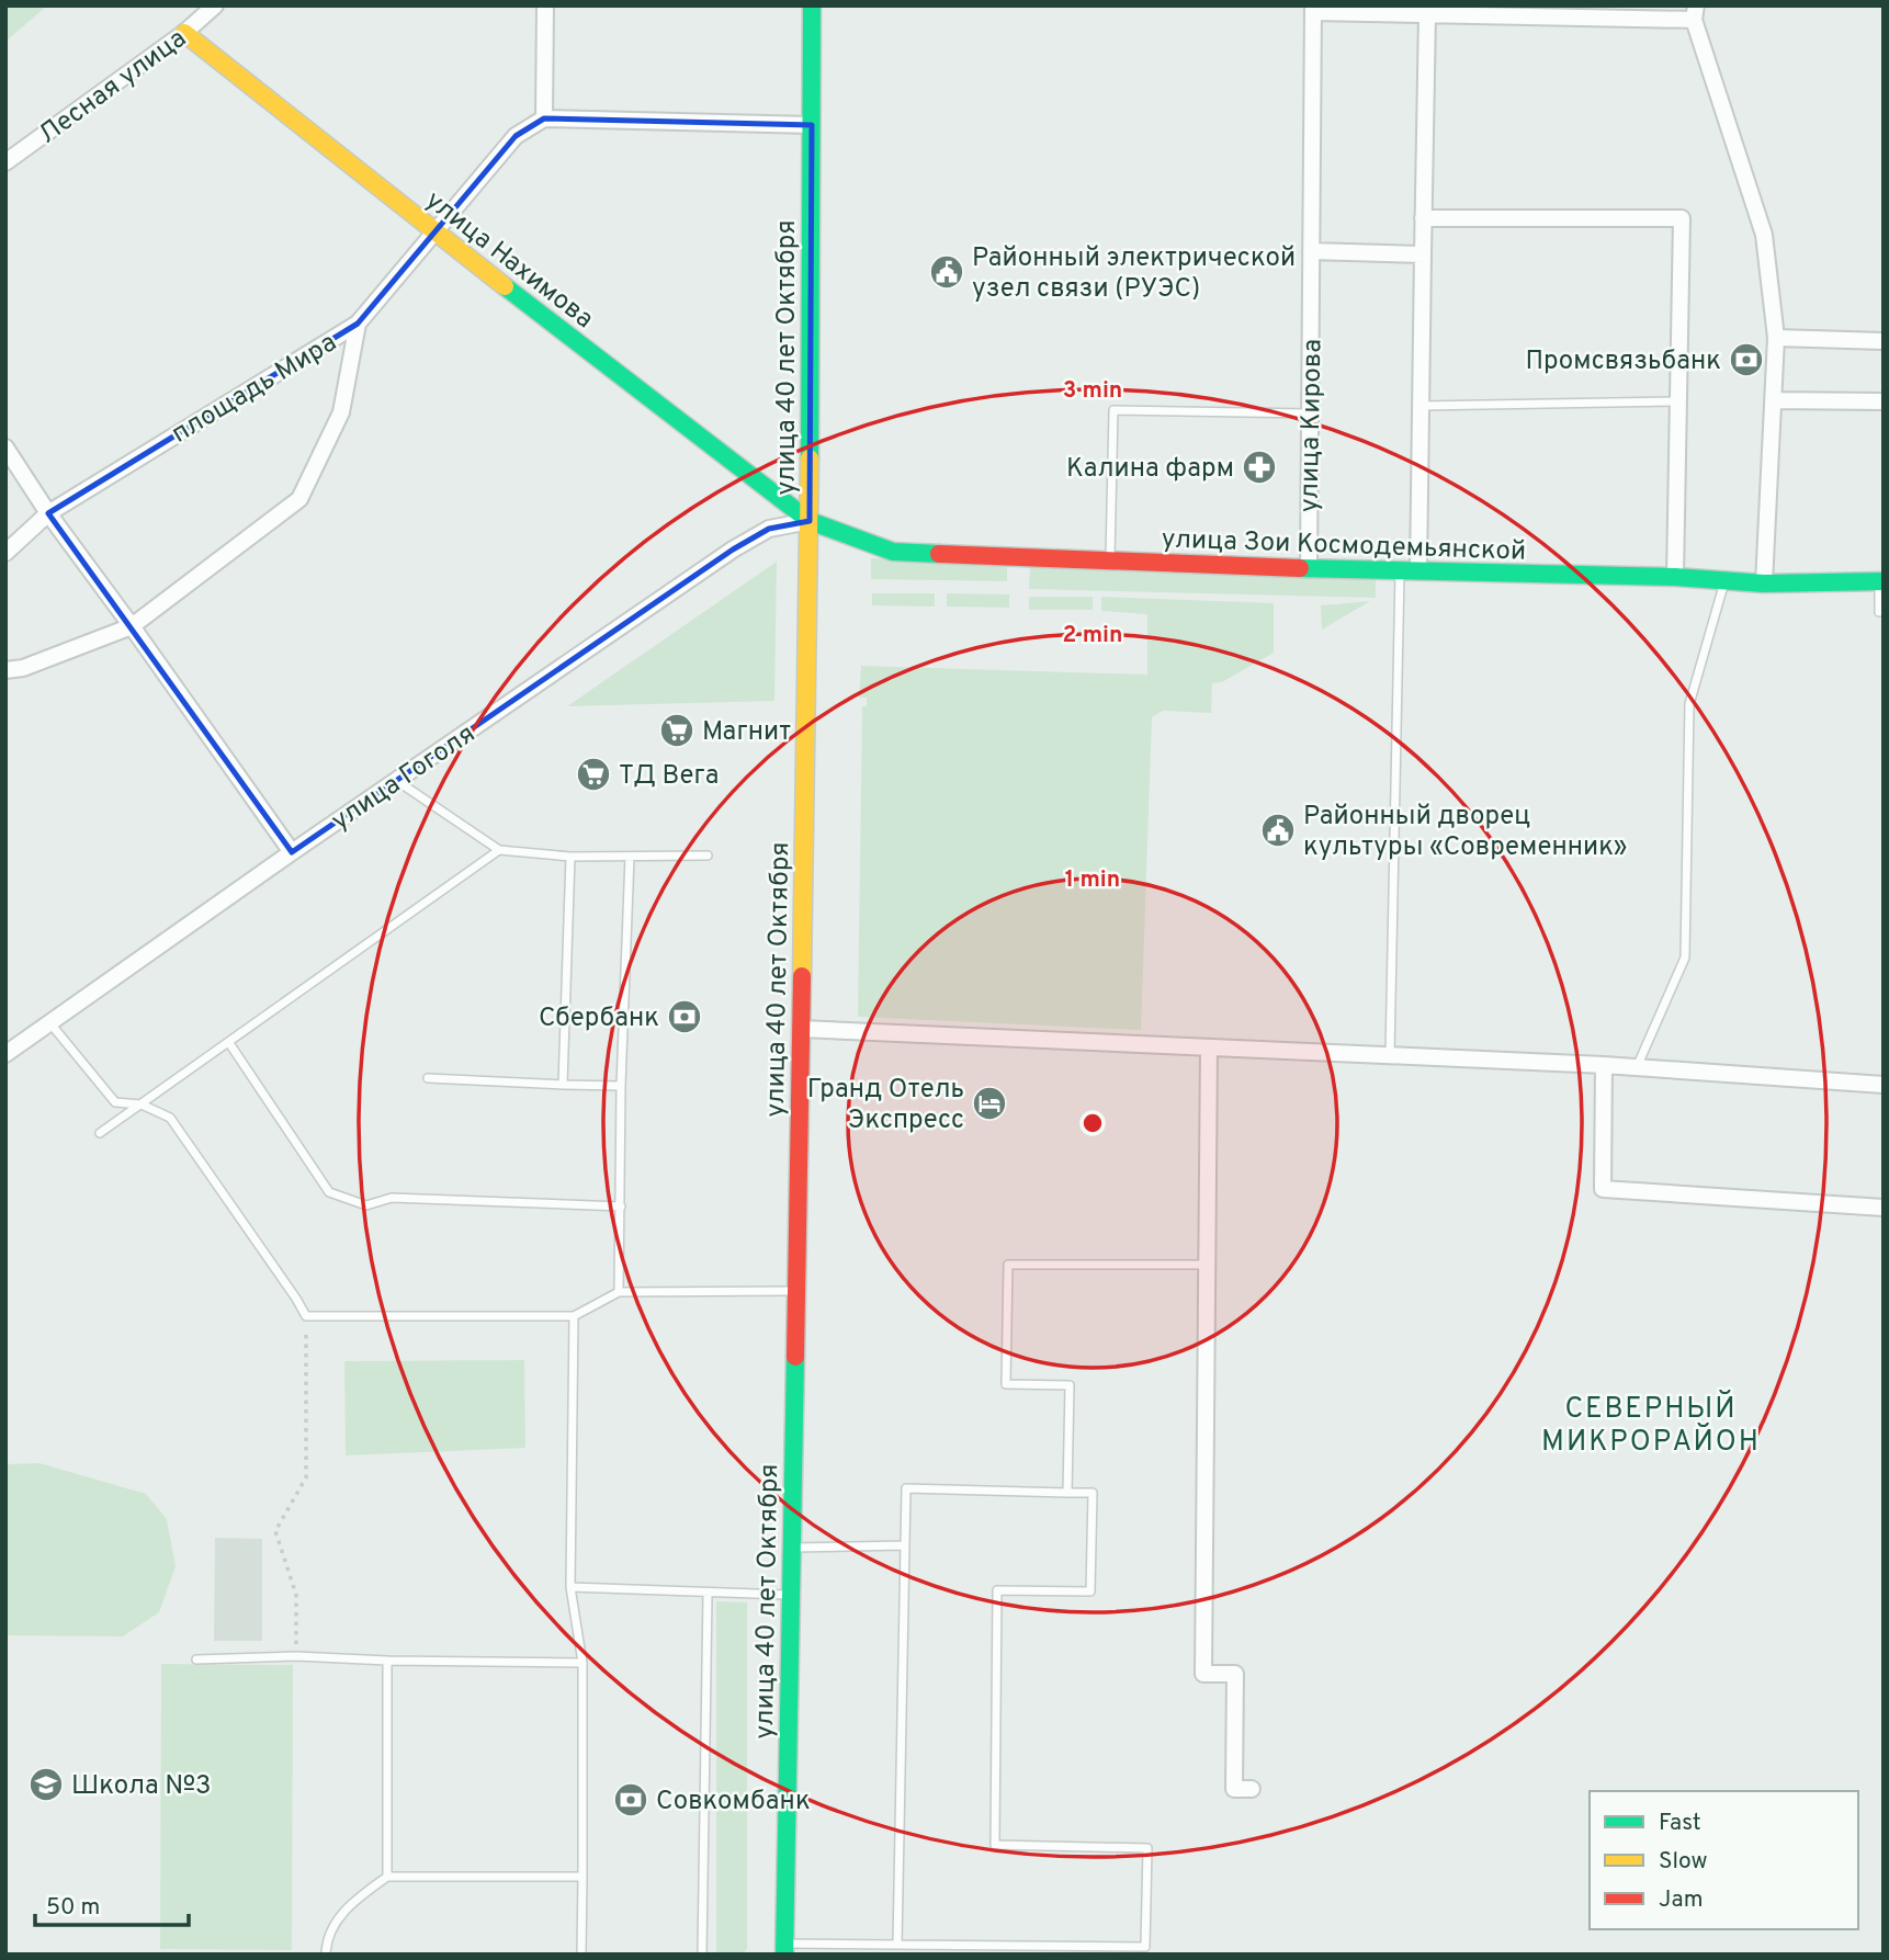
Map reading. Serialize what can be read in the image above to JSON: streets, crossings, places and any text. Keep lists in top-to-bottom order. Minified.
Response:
{"streets":{"street":["Лесная улица","улица Нахимова","улица 40 лет Октября","площадь Мира","улица Кирова","улица Зои Космодемьянской","улица Гоголя"]},"crossings":[["Лесная улица","улица Нахимова"],["улица Нахимова","улица 40 лет Октября"],["улица Нахимова","улица Зои Космодемьянской"],["улица Нахимова","улица Гоголя"],["улица 40 лет Октября","улица Зои Космодемьянской"],["улица 40 лет Октября","улица Гоголя"],["улица Кирова","улица Зои Космодемьянской"],["улица Зои Космодемьянской","улица Гоголя"]],"districts":["СЕВЕРНЫЙ МИКРОРАЙОН"],"places":{"public building":["Районный электрической узел связи (РУЭС)","Районный дворец культуры «Современник»"],"bank":["Промсвязьбанк","Сбербанк","Совкомбанк"],"pharmacy":["Калина фарм"],"supermarket":["Магнит","ТД Вега"],"hotel":["Гранд Отель Экспресс"],"school or university":["Школа №3"]},"legend":["Fast","Slow","Jam"],"scale_bar":"50 m","rings":["3 min","2 min","1 min"]}
